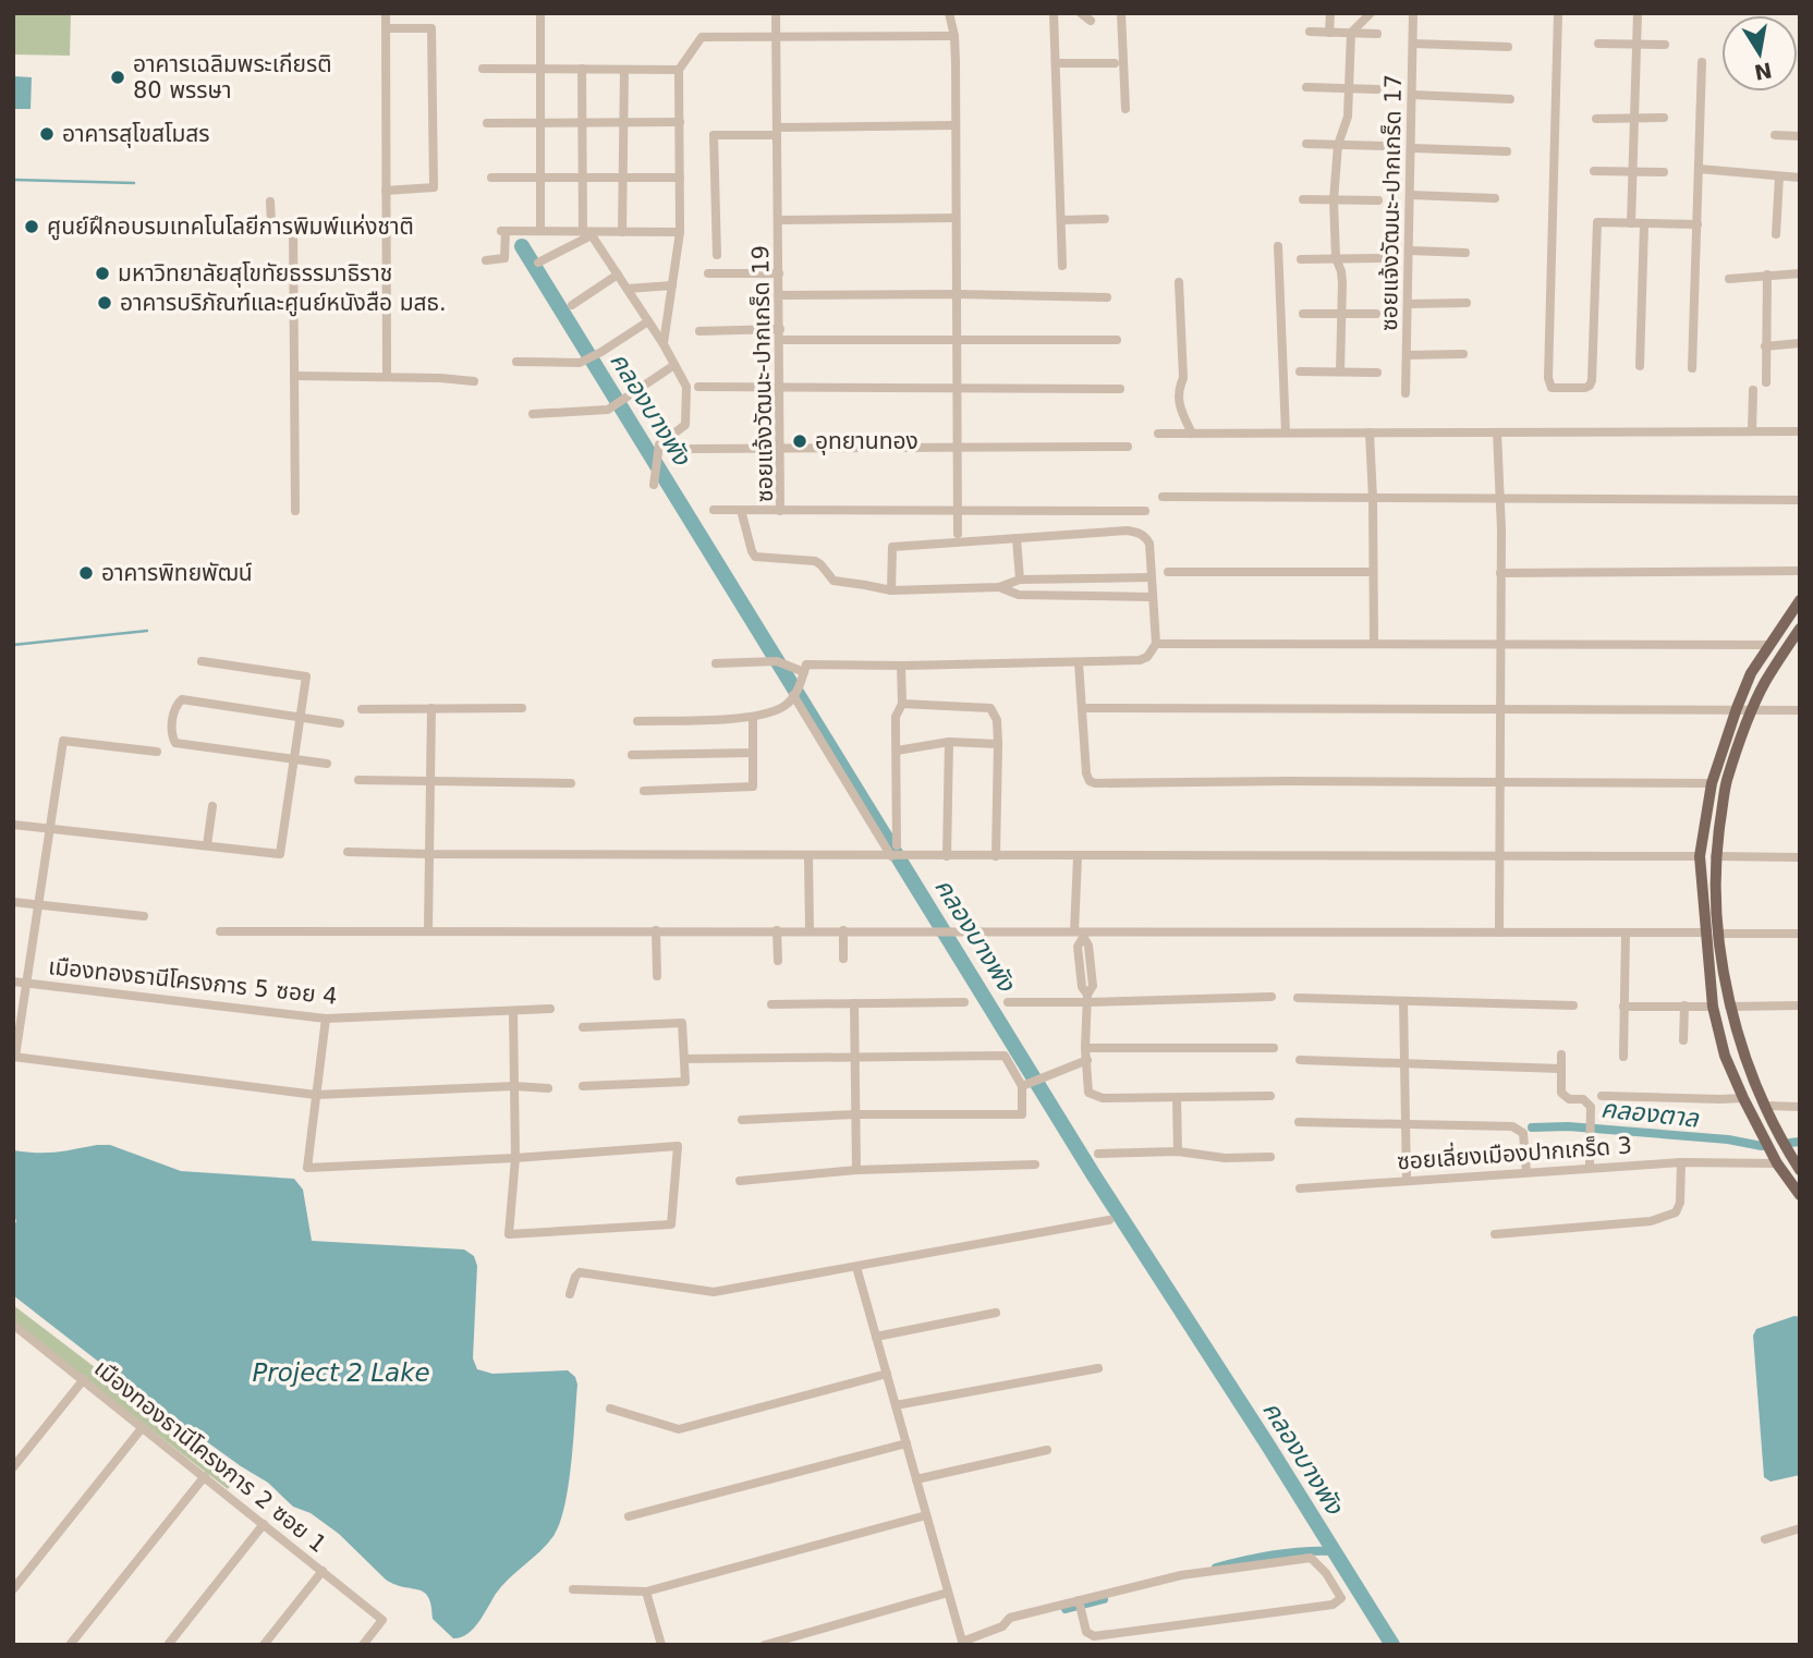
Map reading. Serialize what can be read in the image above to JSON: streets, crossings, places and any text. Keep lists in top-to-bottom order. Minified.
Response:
{"streets":{"street":["ซอยแจ้งวัฒนะ-ปากเกร็ด 17","ซอยแจ้งวัฒนะ-ปากเกร็ด 19","เมืองทองธานีโครงการ 5 ซอย 4","ซอยเลี่ยงเมืองปากเกร็ด 3","เมืองทองธานีโครงการ 2 ซอย 1"]},"water":["คลองบางพัง","คลองตาล","Project 2 Lake"],"places":["อาคารเฉลิมพระเกียรติ 80 พรรษา","อาคารสุโขสโมสร","ศูนย์ฝึกอบรมเทคโนโลยีการพิมพ์แห่งชาติ","มหาวิทยาลัยสุโขทัยธรรมาธิราช","อาคารบริภัณฑ์และศูนย์หนังสือ มสธ.","อุทยานทอง","อาคารพิทยพัฒน์"],"north":"bottom"}
